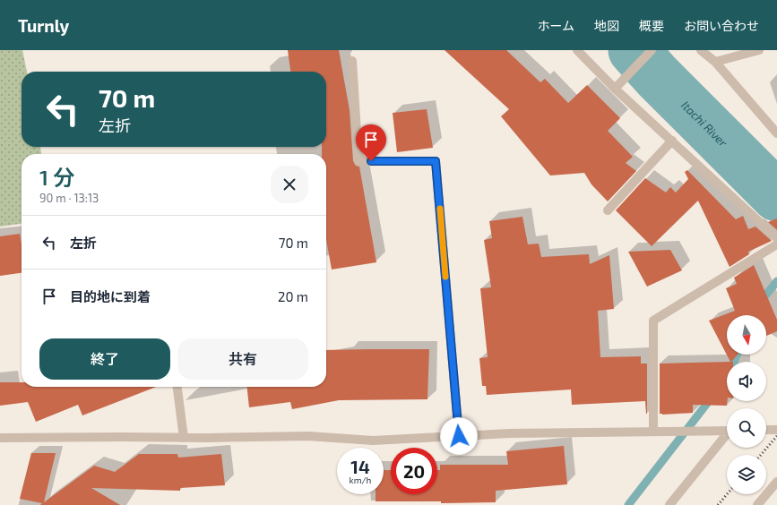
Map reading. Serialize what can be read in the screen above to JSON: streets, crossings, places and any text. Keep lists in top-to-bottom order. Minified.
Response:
{"water":["Itachi River"],"north":"bottom","page":{"header":"Turnly","nav":["ホーム","地図","概要","お問い合わせ"],"turn":["70 m","左折"],"heading":["1 分","90 m · 13:13"],"list":[{"name":"左折","value":"70 m"},{"name":"目的地に到着","value":"20 m"}],"buttons":["終了","共有"],"speed":"14 km/h","limit":"20"}}
